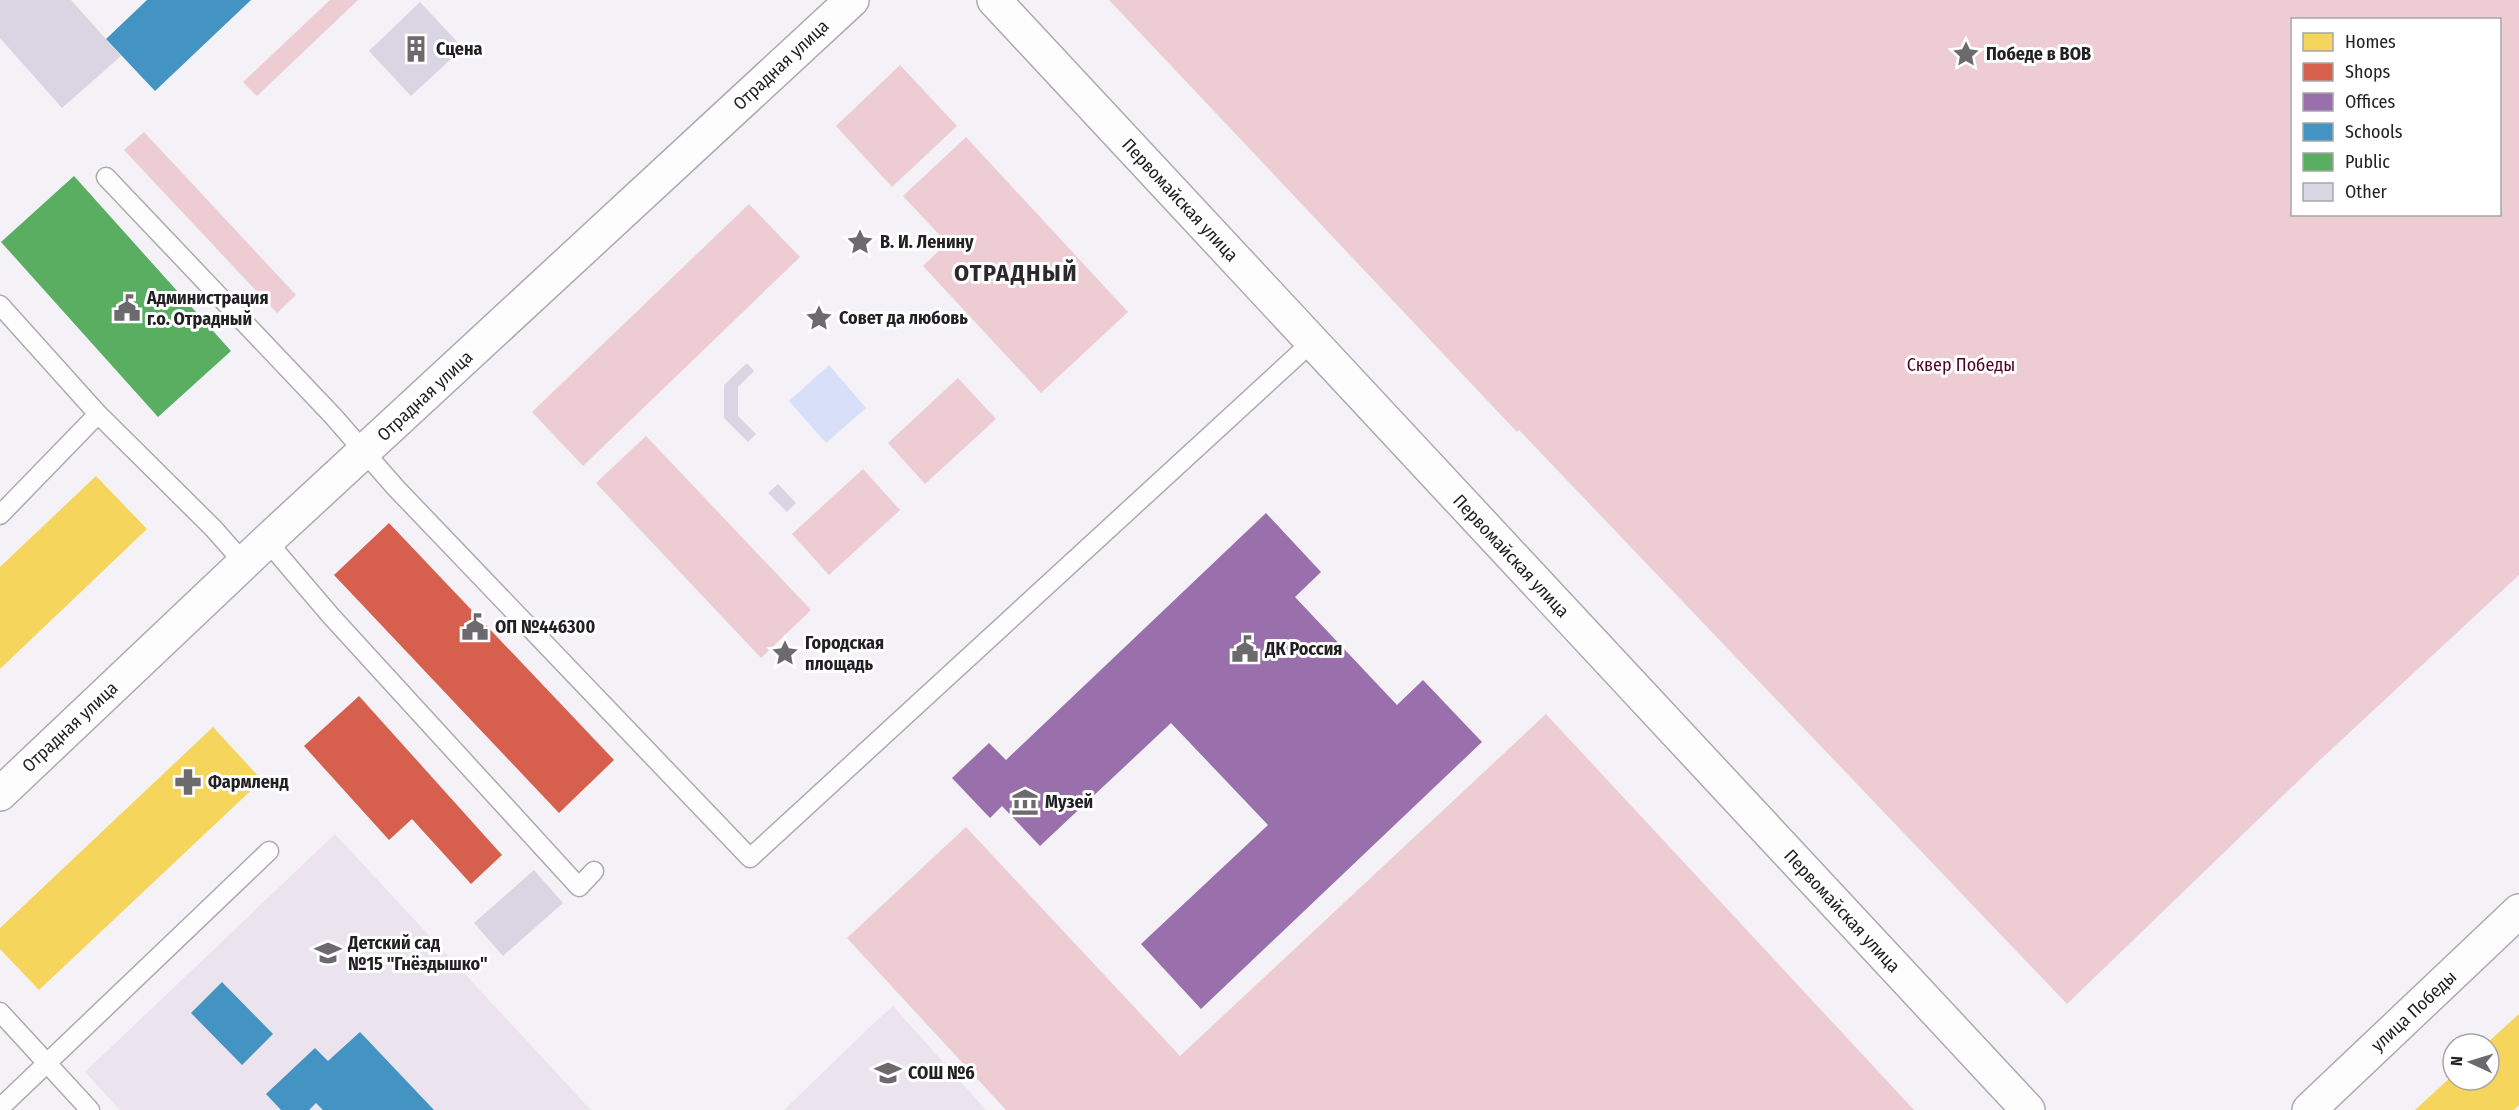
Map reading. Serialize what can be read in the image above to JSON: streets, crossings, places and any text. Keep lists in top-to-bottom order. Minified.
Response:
{"streets":{"street":["Отрадная улица","Первомайская улица","улица Победы"]},"districts":["ОТРАДНЫЙ"],"parks":["Сквер Победы"],"places":{"building":["Сцена"],"place":["Победе в ВОВ","В. И. Ленину","Совет да любовь","Городская площадь"],"public building":["Администрация г.о. Отрадный","ОП №446300","ДК Россия"],"pharmacy":["Фармленд"],"museum":["Музей"],"school or university":["Детский сад №15 \"Гнёздышко\"","СОШ №6"]},"legend":["Homes","Shops","Offices","Schools","Public","Other"],"north":"left"}
